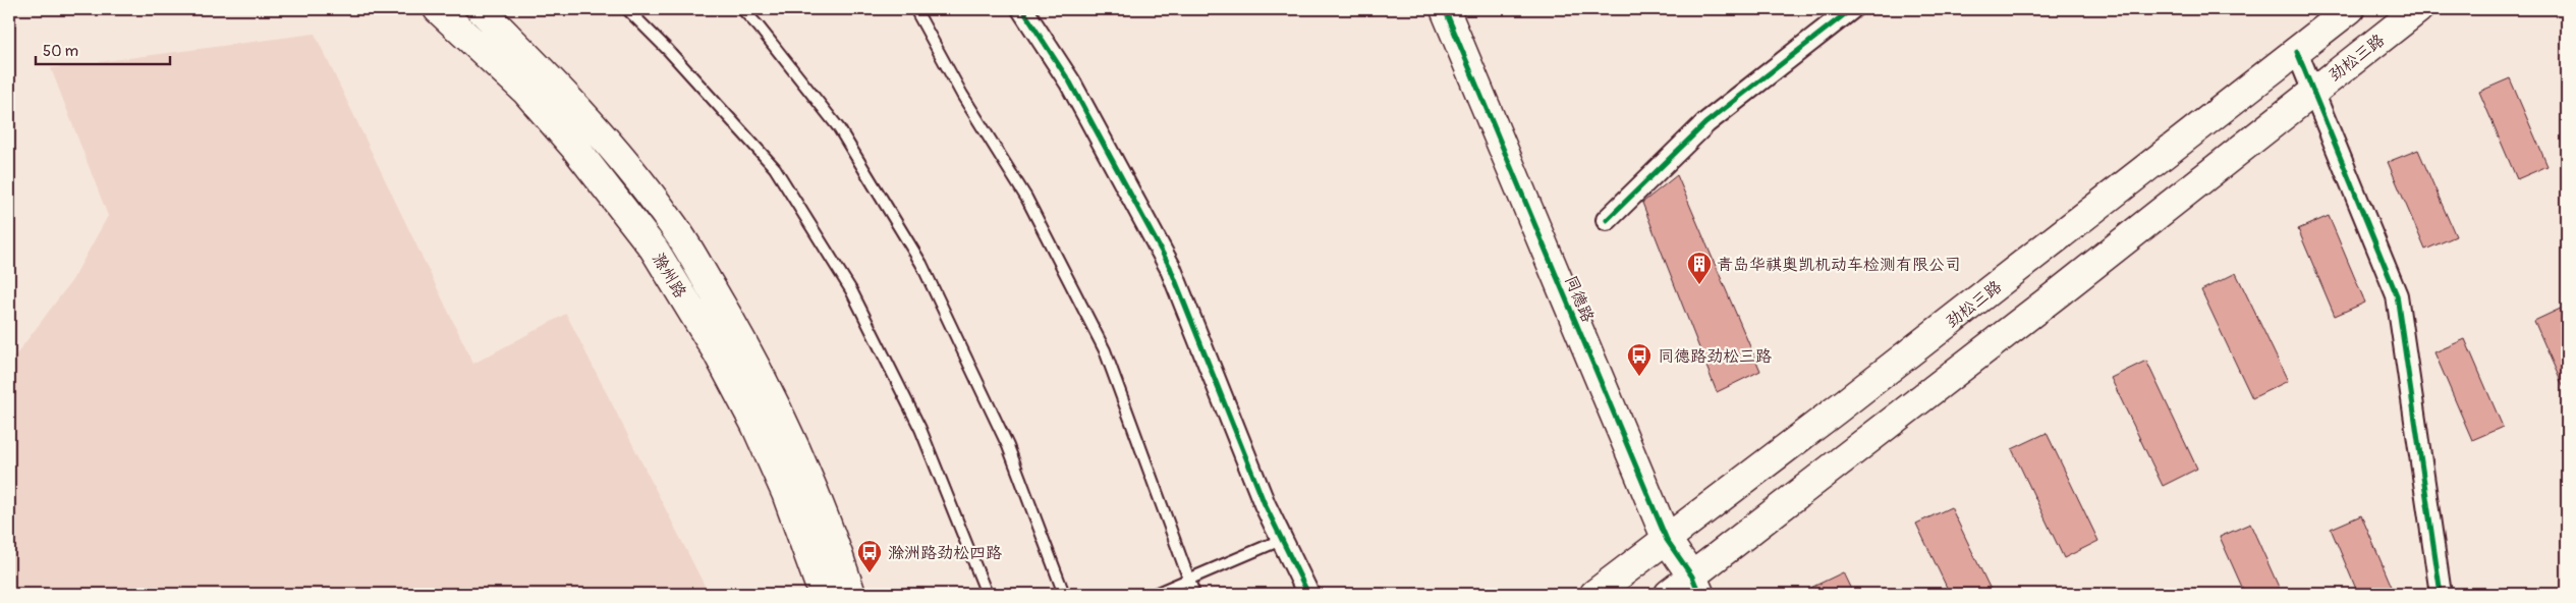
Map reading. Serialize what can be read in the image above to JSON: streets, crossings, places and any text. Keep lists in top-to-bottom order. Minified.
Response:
{"streets":{"main road":["劲松三路","滁州路","同德路"]},"crossings":[["劲松三路","同德路"]],"places":{"building":["青岛华祺奥凯机动车检测有限公司"],"bus stop":["同德路劲松三路","滁洲路劲松四路"]},"scale_bar":"50 m"}
